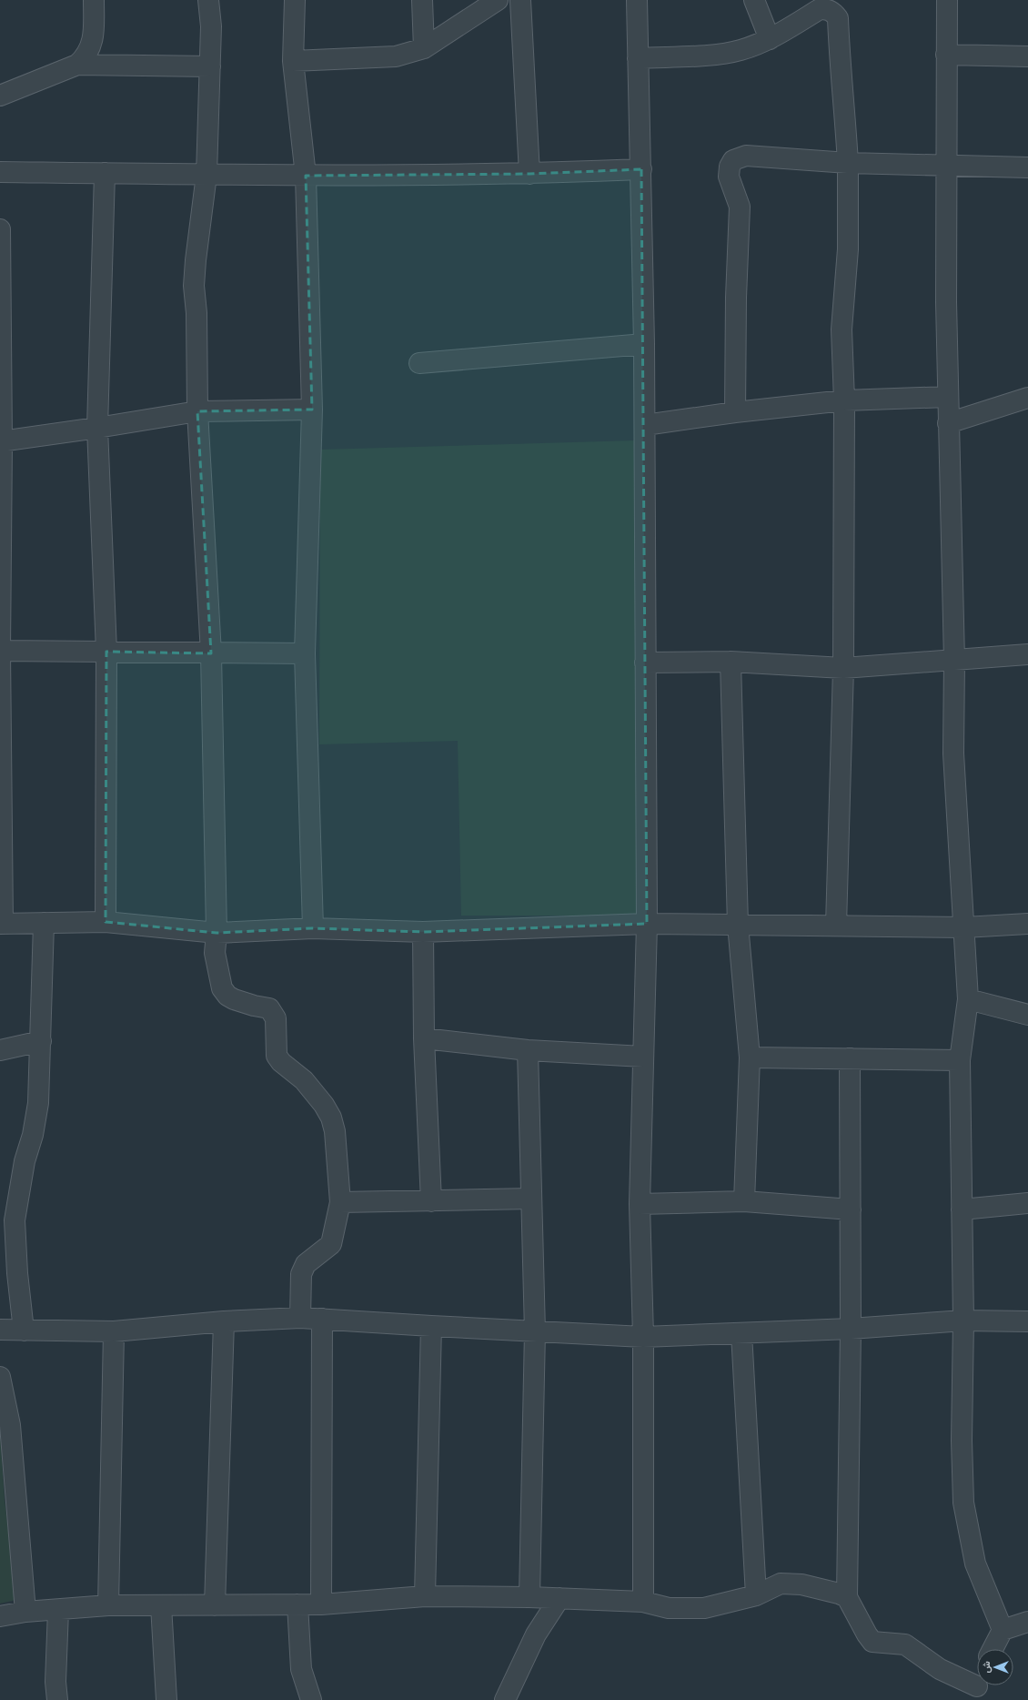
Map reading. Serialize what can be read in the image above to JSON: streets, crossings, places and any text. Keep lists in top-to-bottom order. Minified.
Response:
{"north":"left"}
